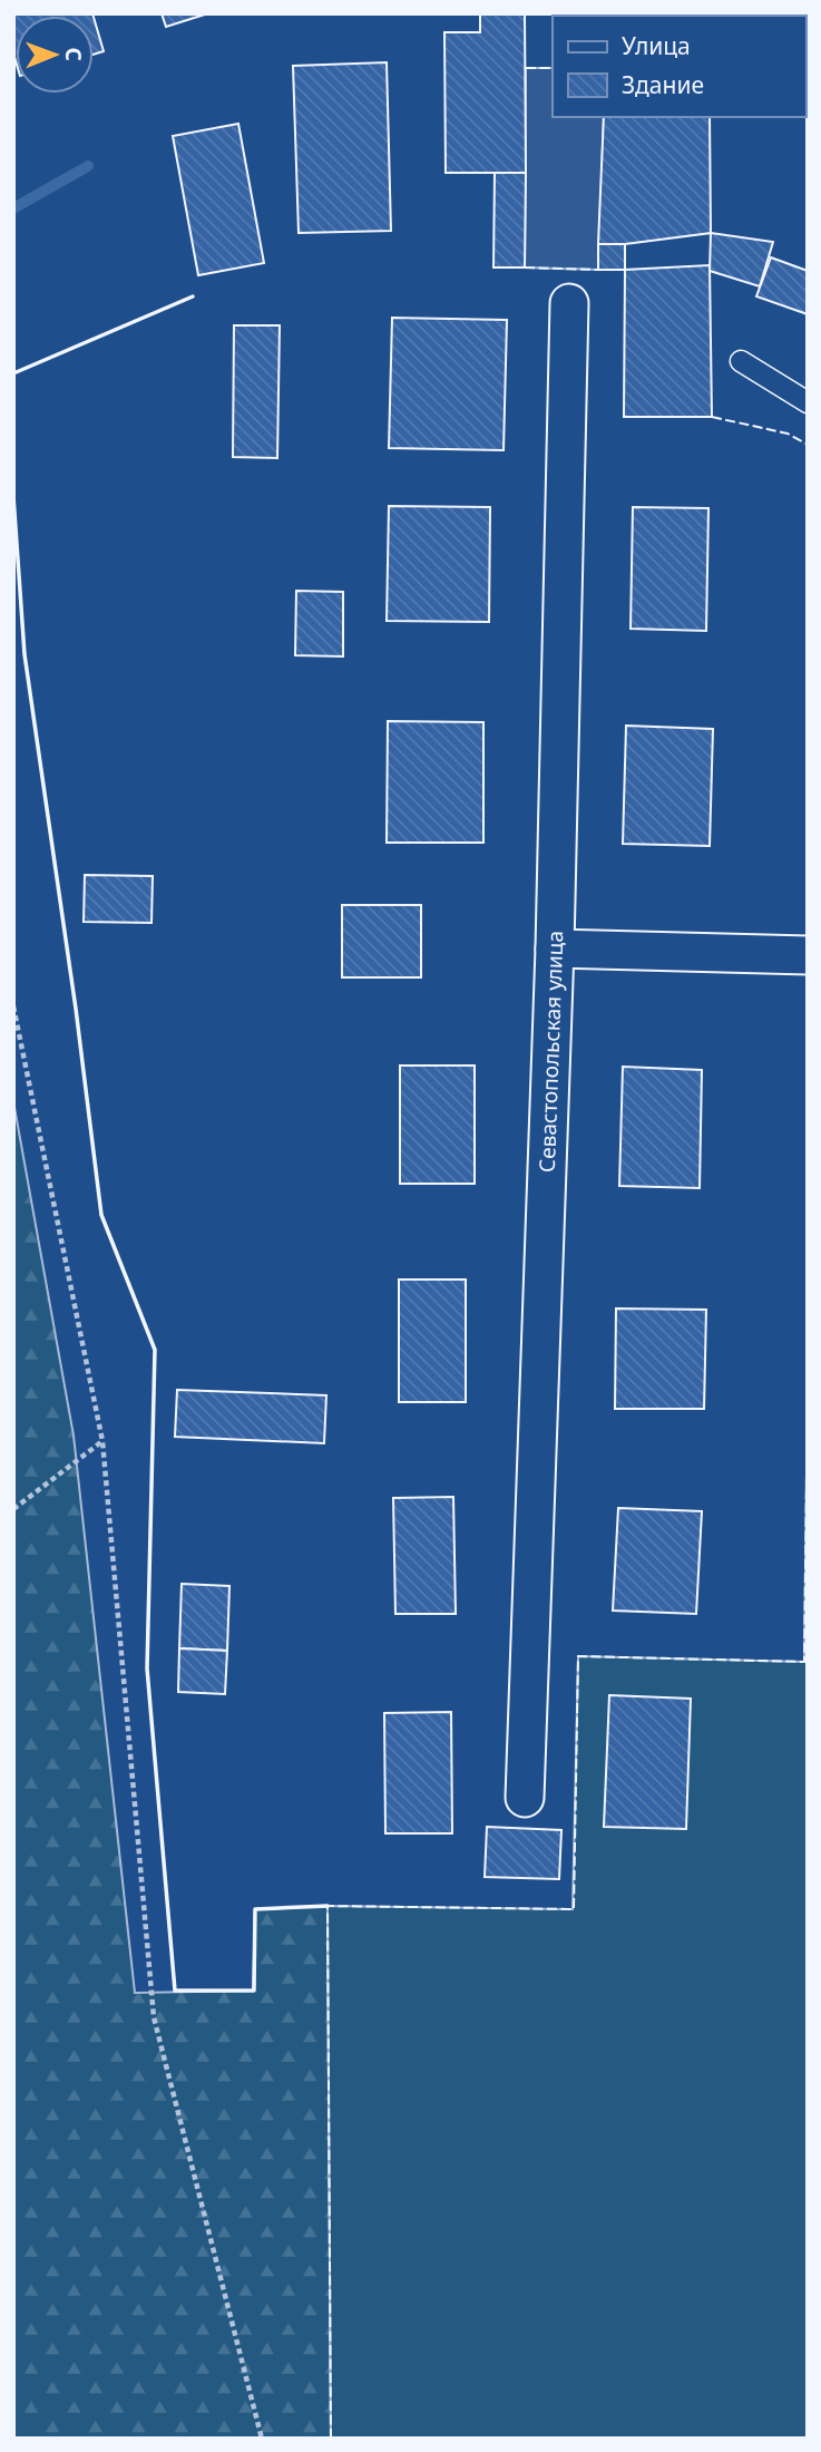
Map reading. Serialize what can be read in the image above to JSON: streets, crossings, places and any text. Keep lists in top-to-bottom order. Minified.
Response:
{"streets":{"street":["Севастопольская улица"]},"legend":["Улица","Здание"],"north":"right"}
